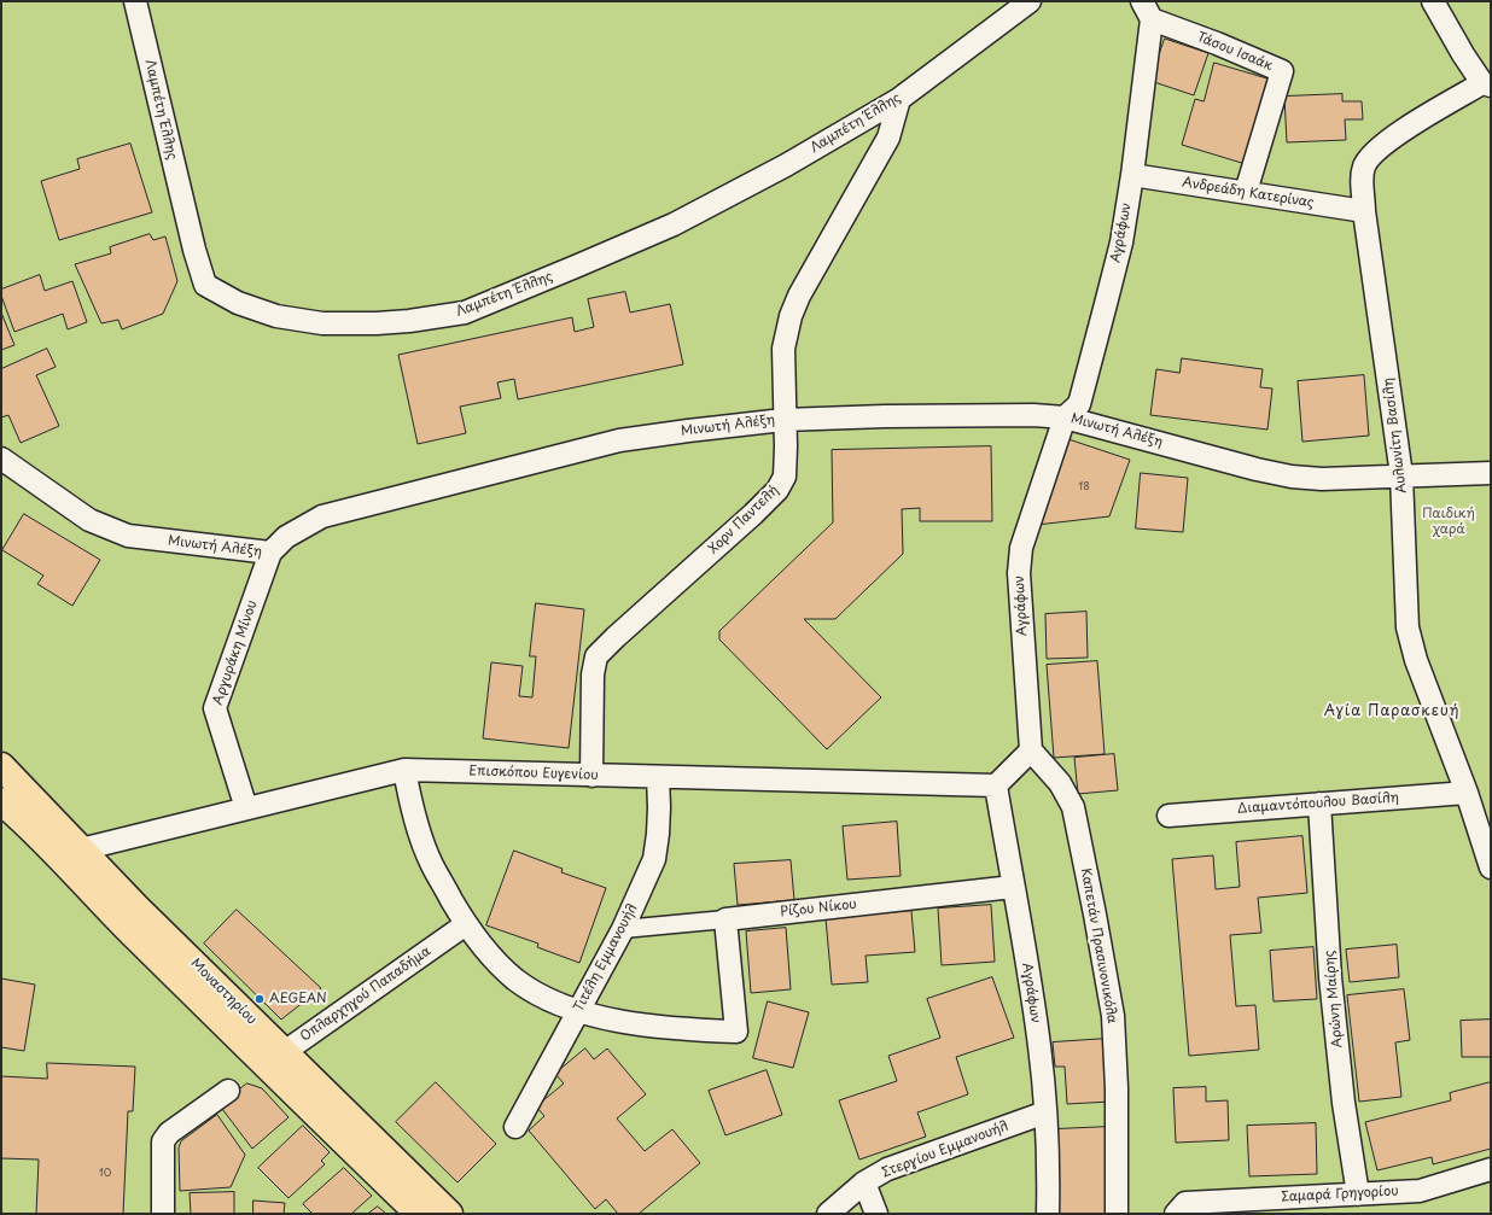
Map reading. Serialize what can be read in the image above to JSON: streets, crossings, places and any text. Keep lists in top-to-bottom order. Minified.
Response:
{"streets":{"main road":["Μοναστηρίου"],"street":["Τάσου Ισαάκ","Λαμπέτη Έλλης","Ανδρεάδη Κατερίνας","Αγράφων","Μινωτή Αλέξη","Αυλωνίτη Βασίλη","Χορν Παντελή","Αργυράκη Μίνου","Επισκόπου Ευγενίου","Διαμαντόπουλου Βασίλη","Ρίζου Νίκου","Καπετάν Πρασινονικόλα","Τιτέλη Εμμανουήλ","Οπλαρχηγού Παπαδήμα","Αρώνη Μαίρης","Στεργίου Εμμανουήλ","Σαμαρά Γρηγορίου"]},"crossings":[["Τάσου Ισαάκ","Ανδρεάδη Κατερίνας"],["Τάσου Ισαάκ","Αγράφων"],["Λαμπέτη Έλλης","Χορν Παντελή"],["Ανδρεάδη Κατερίνας","Αγράφων"],["Ανδρεάδη Κατερίνας","Αυλωνίτη Βασίλη"],["Αγράφων","Μινωτή Αλέξη"],["Αγράφων","Επισκόπου Ευγενίου"],["Αγράφων","Ρίζου Νίκου"],["Αγράφων","Καπετάν Πρασινονικόλα"],["Αγράφων","Στεργίου Εμμανουήλ"],["Μινωτή Αλέξη","Αυλωνίτη Βασίλη"],["Μινωτή Αλέξη","Χορν Παντελή"],["Μινωτή Αλέξη","Αργυράκη Μίνου"],["Αυλωνίτη Βασίλη","Διαμαντόπουλου Βασίλη"],["Χορν Παντελή","Επισκόπου Ευγενίου"],["Αργυράκη Μίνου","Επισκόπου Ευγενίου"],["Επισκόπου Ευγενίου","Τιτέλη Εμμανουήλ"],["Επισκόπου Ευγενίου","Μοναστηρίου"],["Διαμαντόπουλου Βασίλη","Αρώνη Μαίρης"],["Ρίζου Νίκου","Τιτέλη Εμμανουήλ"],["Μοναστηρίου","Οπλαρχηγού Παπαδήμα"],["Αρώνη Μαίρης","Σαμαρά Γρηγορίου"]],"districts":["Αγία Παρασκευή"],"parks":["Παιδική χαρά"],"places":["AEGEAN"],"house_numbers":["18","10"]}
